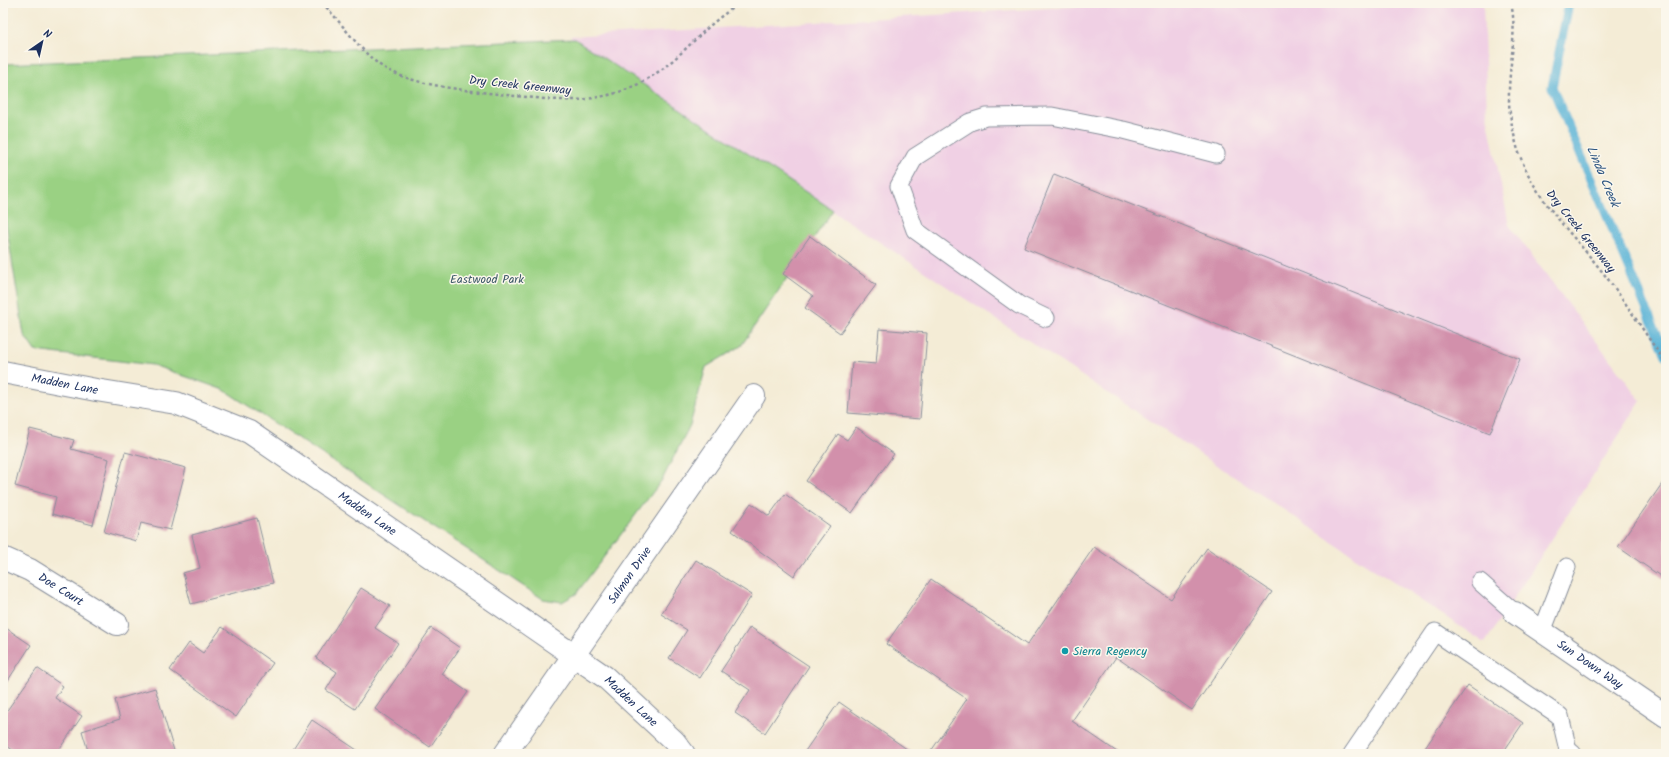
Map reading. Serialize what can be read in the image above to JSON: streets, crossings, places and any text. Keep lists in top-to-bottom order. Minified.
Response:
{"streets":{"street":["Madden Lane","Salmon Drive","Doe Court","Sun Down Way"],"path":["Dry Creek Greenway"]},"crossings":[["Madden Lane","Salmon Drive"]],"water":["Linda Creek"],"parks":["Eastwood Park"],"places":["Sierra Regency"],"north":"top right"}
